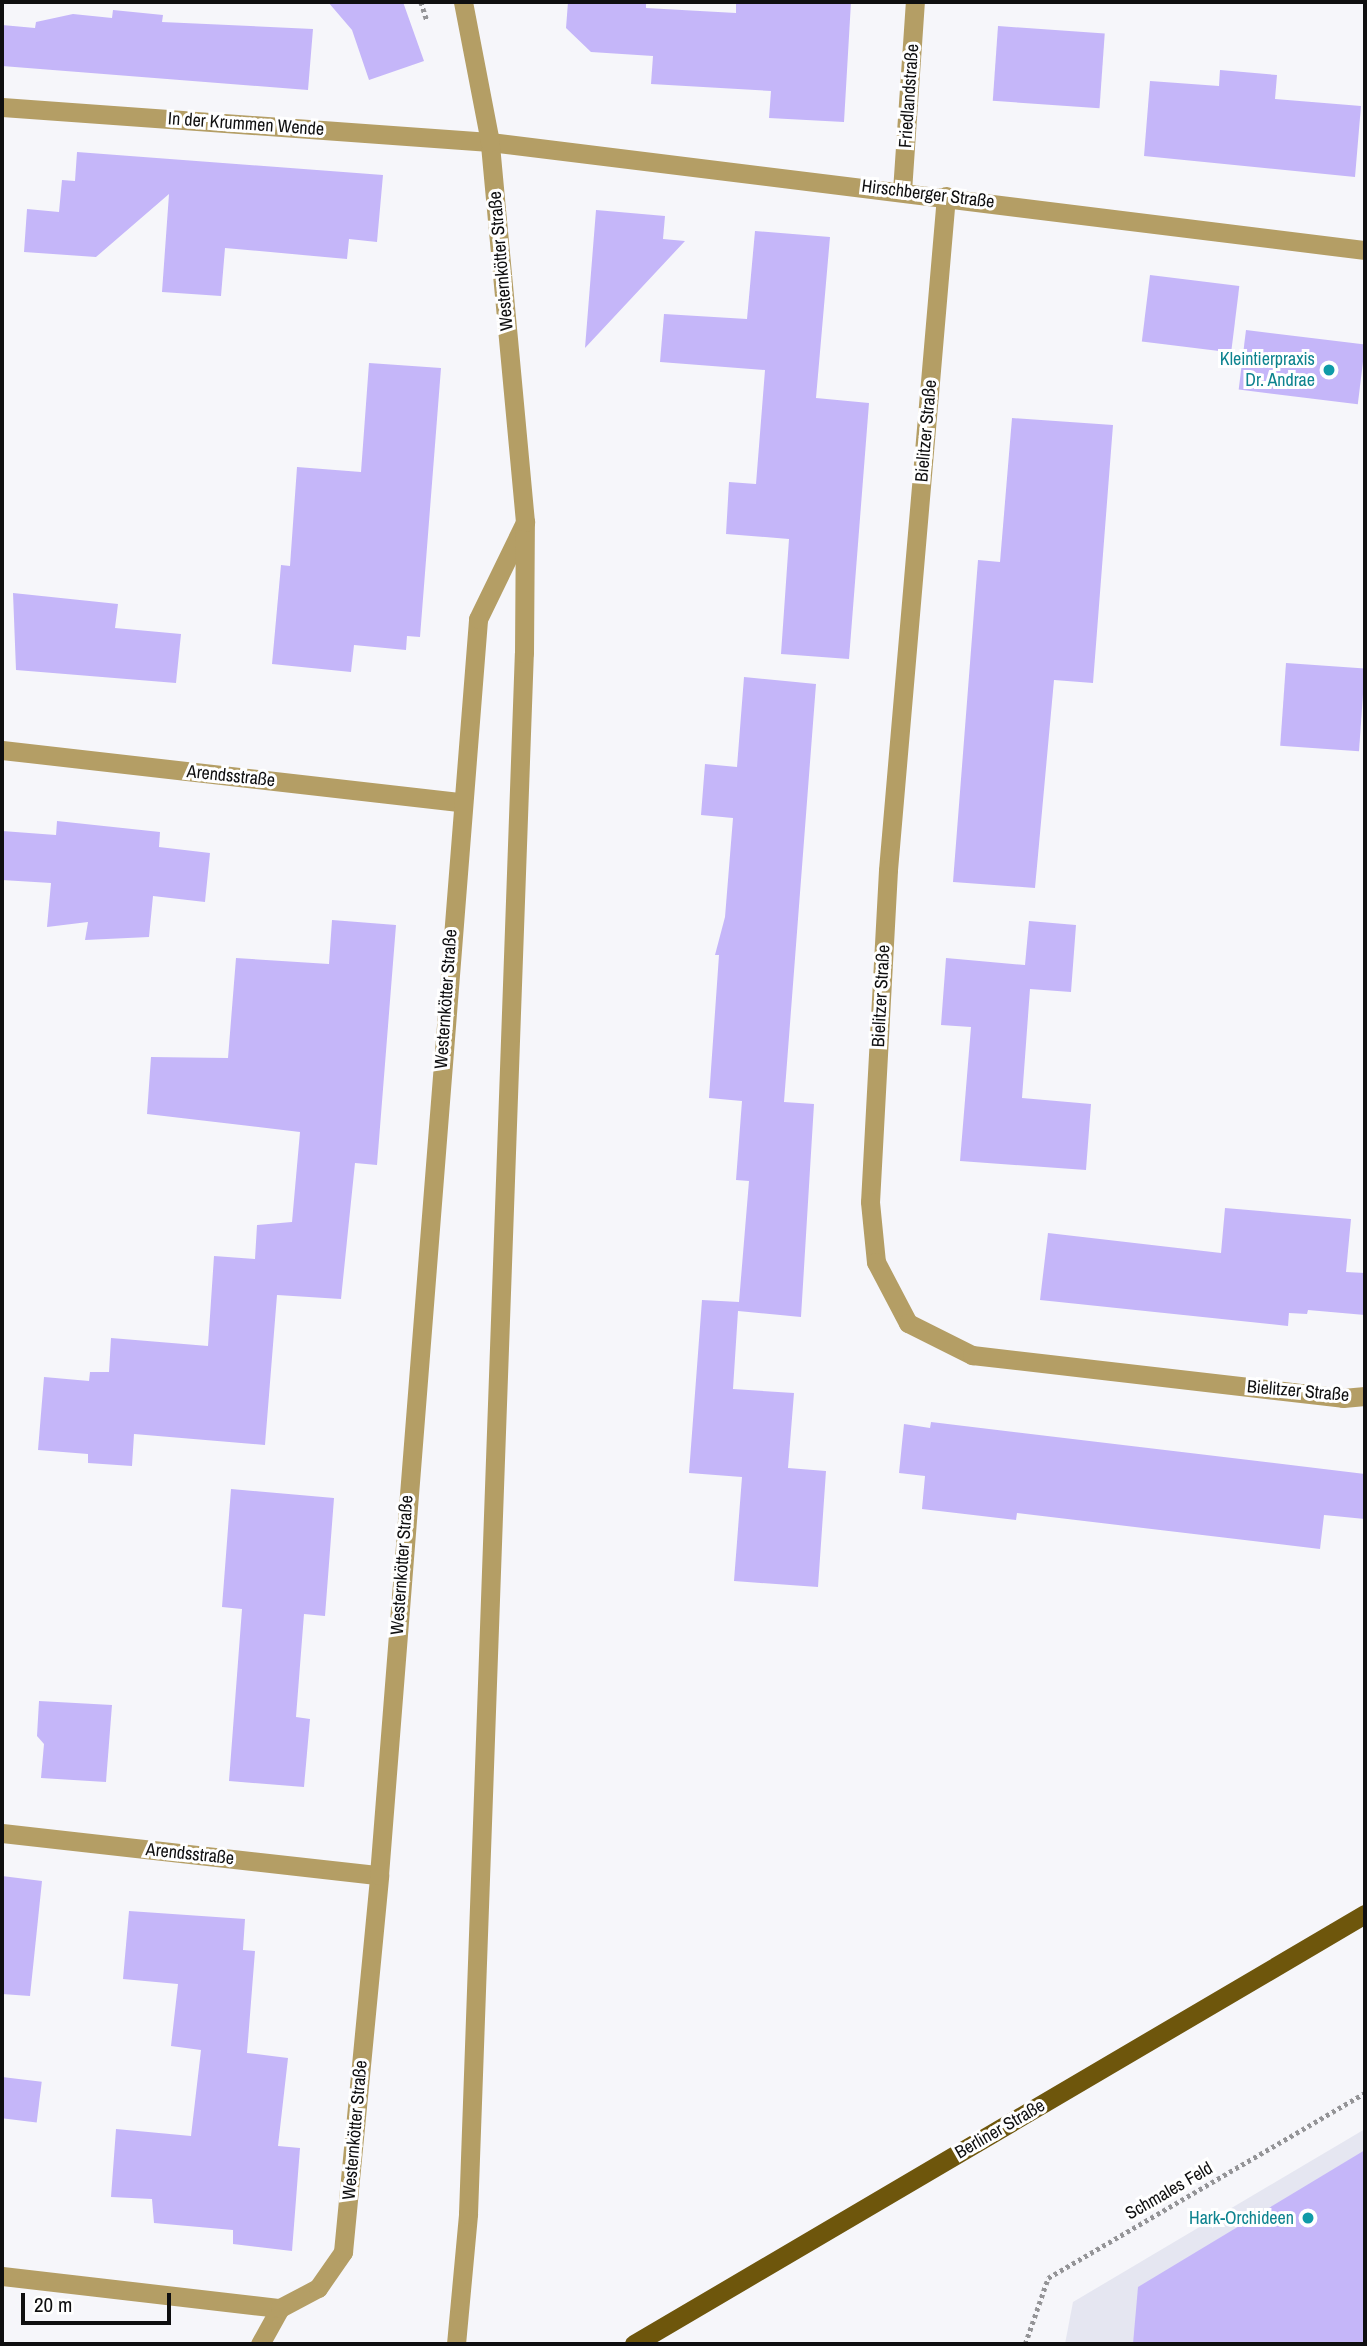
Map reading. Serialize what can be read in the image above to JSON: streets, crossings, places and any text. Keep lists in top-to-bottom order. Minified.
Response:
{"streets":{"main road":["Berliner Straße"],"street":["Friedlandstraße","In der Krummen Wende","Hirschberger Straße","Westernkötter Straße","Bielitzer Straße","Arendsstraße"],"path":["Schmales Feld"]},"crossings":[["Friedlandstraße","Hirschberger Straße"],["In der Krummen Wende","Hirschberger Straße"],["In der Krummen Wende","Westernkötter Straße"],["Hirschberger Straße","Westernkötter Straße"],["Hirschberger Straße","Bielitzer Straße"],["Westernkötter Straße","Arendsstraße"]],"places":["Kleintierpraxis Dr. Andrae","Hark-Orchideen"],"scale_bar":"20 m"}
